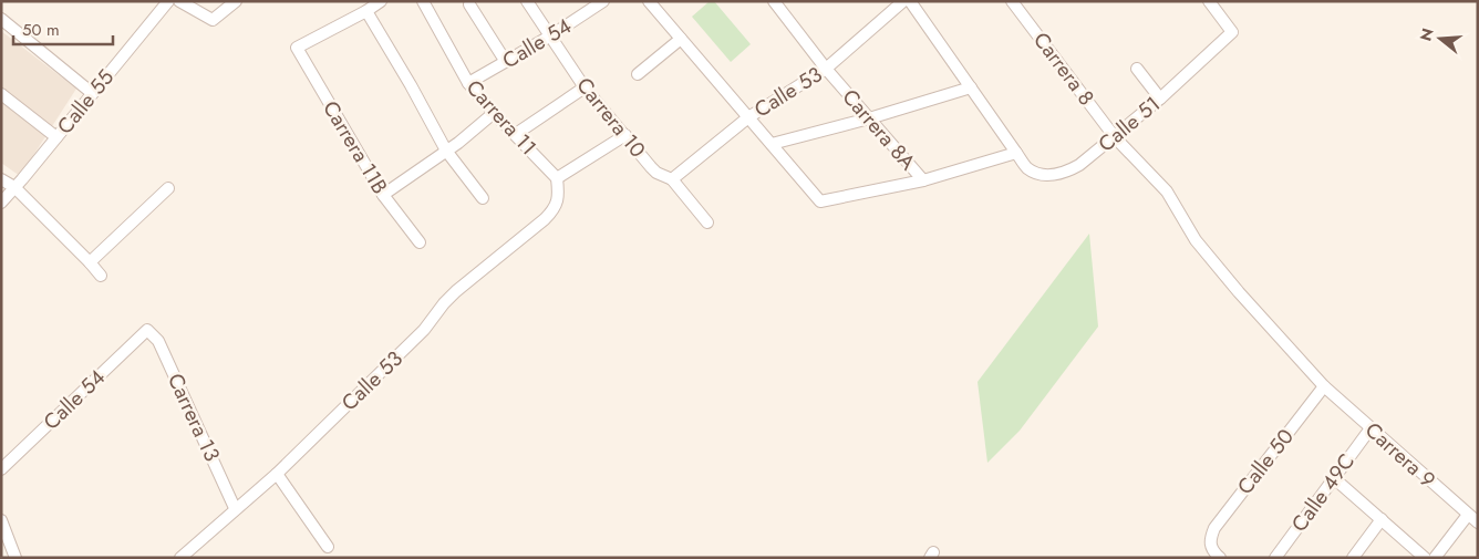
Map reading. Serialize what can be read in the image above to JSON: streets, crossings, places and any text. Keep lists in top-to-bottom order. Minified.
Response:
{"streets":{"street":["Calle 54","Carrera 8","Calle 53","Calle 55","Carrera 11","Carrera 10","Calle 51","Carrera 8A","Carrera 11B","Carrera 13","Carrera 9","Calle 50","Calle 49C"]},"crossings":[["Calle 54","Carrera 11"],["Calle 54","Carrera 10"],["Calle 54","Carrera 13"],["Carrera 8","Calle 51"],["Carrera 8","Carrera 9"],["Carrera 8","Calle 50"],["Calle 53","Carrera 11"],["Calle 53","Carrera 10"],["Calle 53","Carrera 8A"],["Calle 53","Carrera 13"],["Carrera 9","Calle 50"],["Carrera 9","Calle 49C"]],"scale_bar":"50 m","north":"left"}
